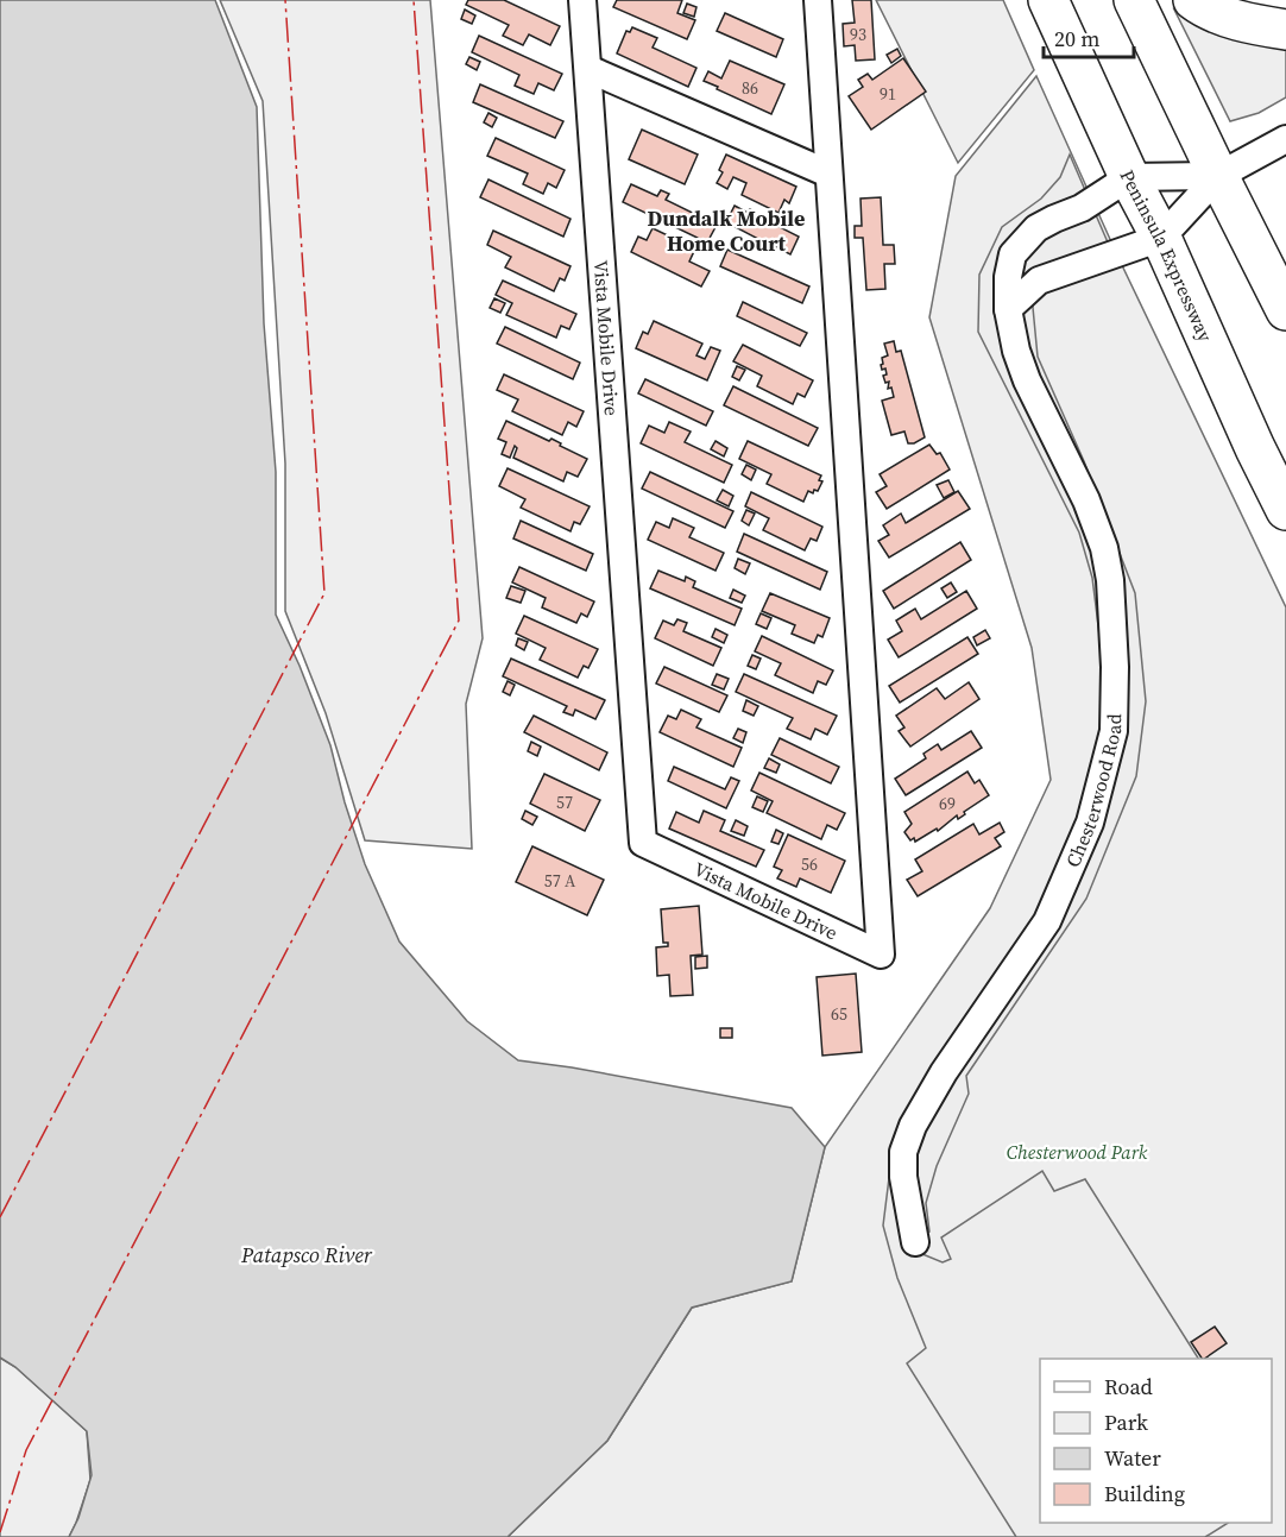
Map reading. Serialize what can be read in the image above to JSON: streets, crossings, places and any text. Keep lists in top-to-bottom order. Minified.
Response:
{"streets":{"main road":["Peninsula Expressway"],"street":["Vista Mobile Drive","Chesterwood Road"]},"crossings":[["Peninsula Expressway","Chesterwood Road"]],"districts":["Dundalk Mobile Home Court"],"water":["Patapsco River"],"parks":["Chesterwood Park"],"house_numbers":["93","86","91","57","69","56","57 A","65"],"legend":["Road","Park","Water","Building"],"scale_bar":"20 m"}
